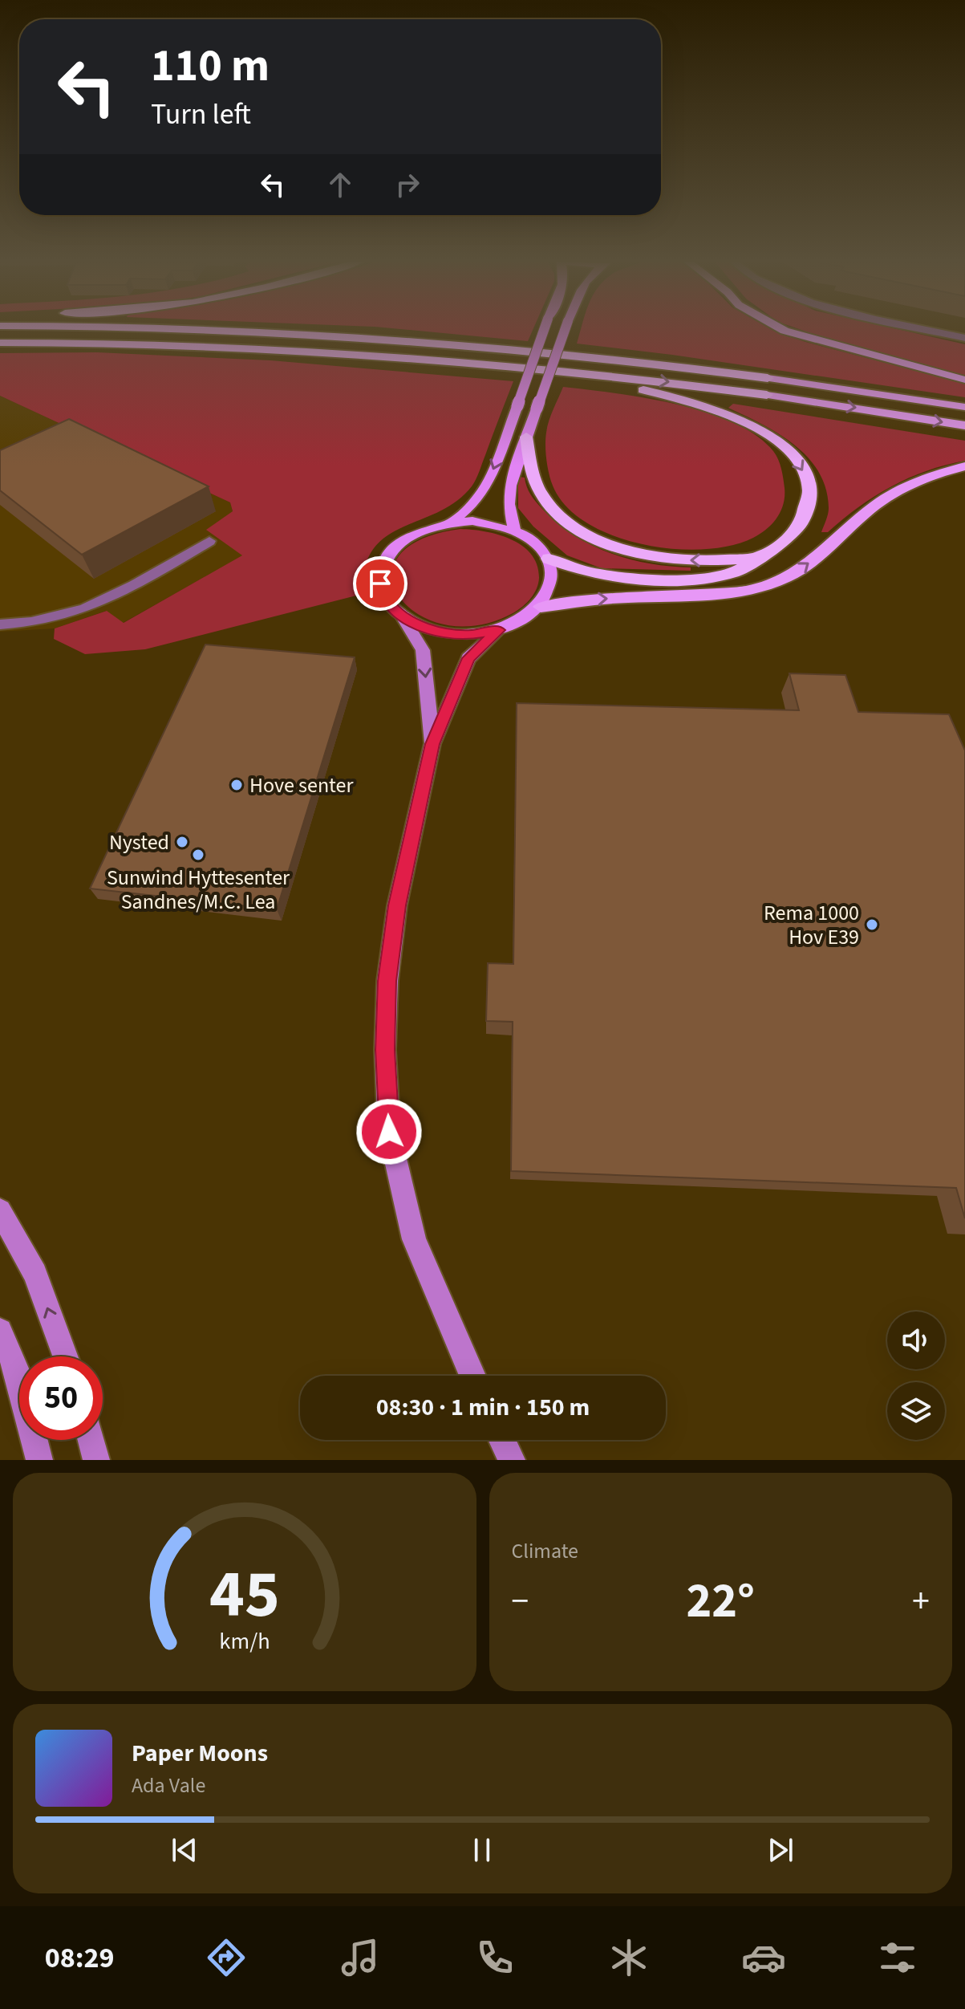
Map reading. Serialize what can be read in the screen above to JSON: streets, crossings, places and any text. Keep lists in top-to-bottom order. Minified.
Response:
{"places":["Hove senter","Nysted","Sunwind Hyttesenter Sandnes/M.C. Lea","Rema 1000 Hov E39"],"page":{"turn":["110 m","Turn left"],"limit":"50","trip":"08:30 · 1 min · 150 m","tile":"Climate","heat":["−","22°","+"],"song":["Paper Moons","Ada Vale"],"tabs":"08:29","gauge":["45","km/h"]}}
